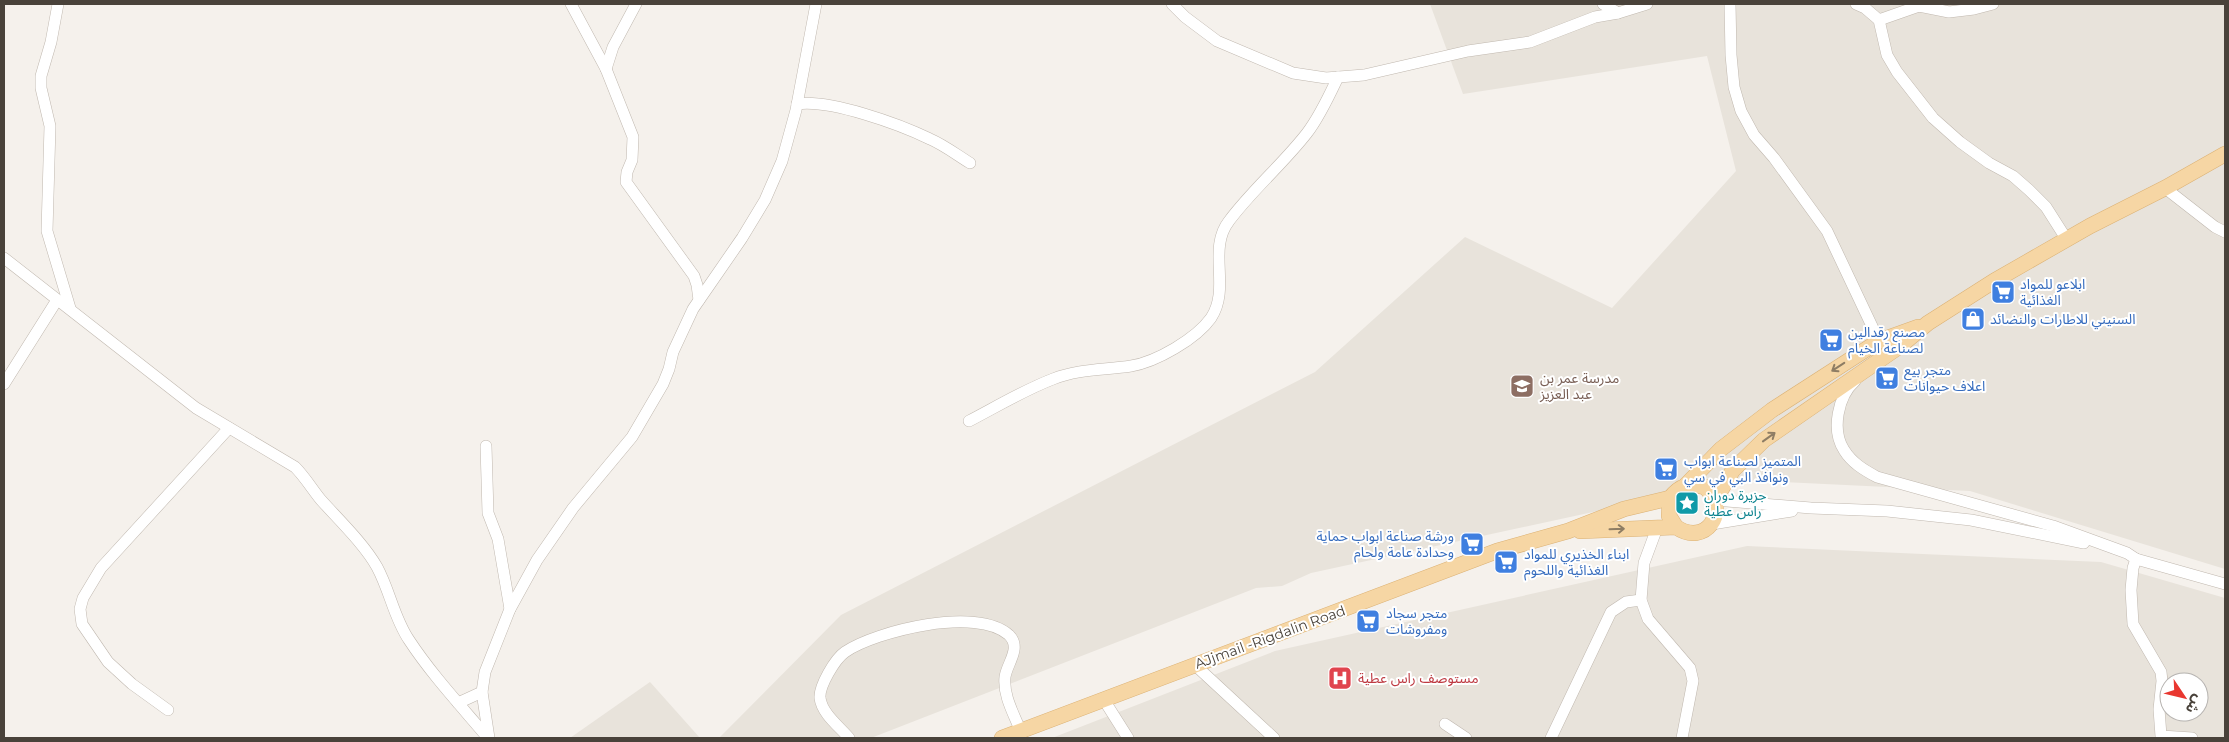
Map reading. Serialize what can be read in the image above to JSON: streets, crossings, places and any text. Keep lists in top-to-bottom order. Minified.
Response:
{"streets":{"main road":["AJjmail -Rigdalin Road"]},"places":{"supermarket":["ابلاعو للمواد الغذائية","مصنع رقدالين لصناعة الخيام","متجر بيع اعلاف حيوانات","المتميز لصناعة ابواب ونوافذ البي في سي","ورشة صناعة ابواب حماية وحدادة عامة ولحام","ابناء الخذيري للمواد الغذائية واللحوم","متجر سجاد ومفروشات"],"shop":["السنيني للاطارات والنضائد"],"school or university":["مدرسة عمر بن عبد العزيز"],"place":["جزيرة دوران راس عطية"],"hospital":["مستوصف راس عطية"]},"north":"bottom right"}
